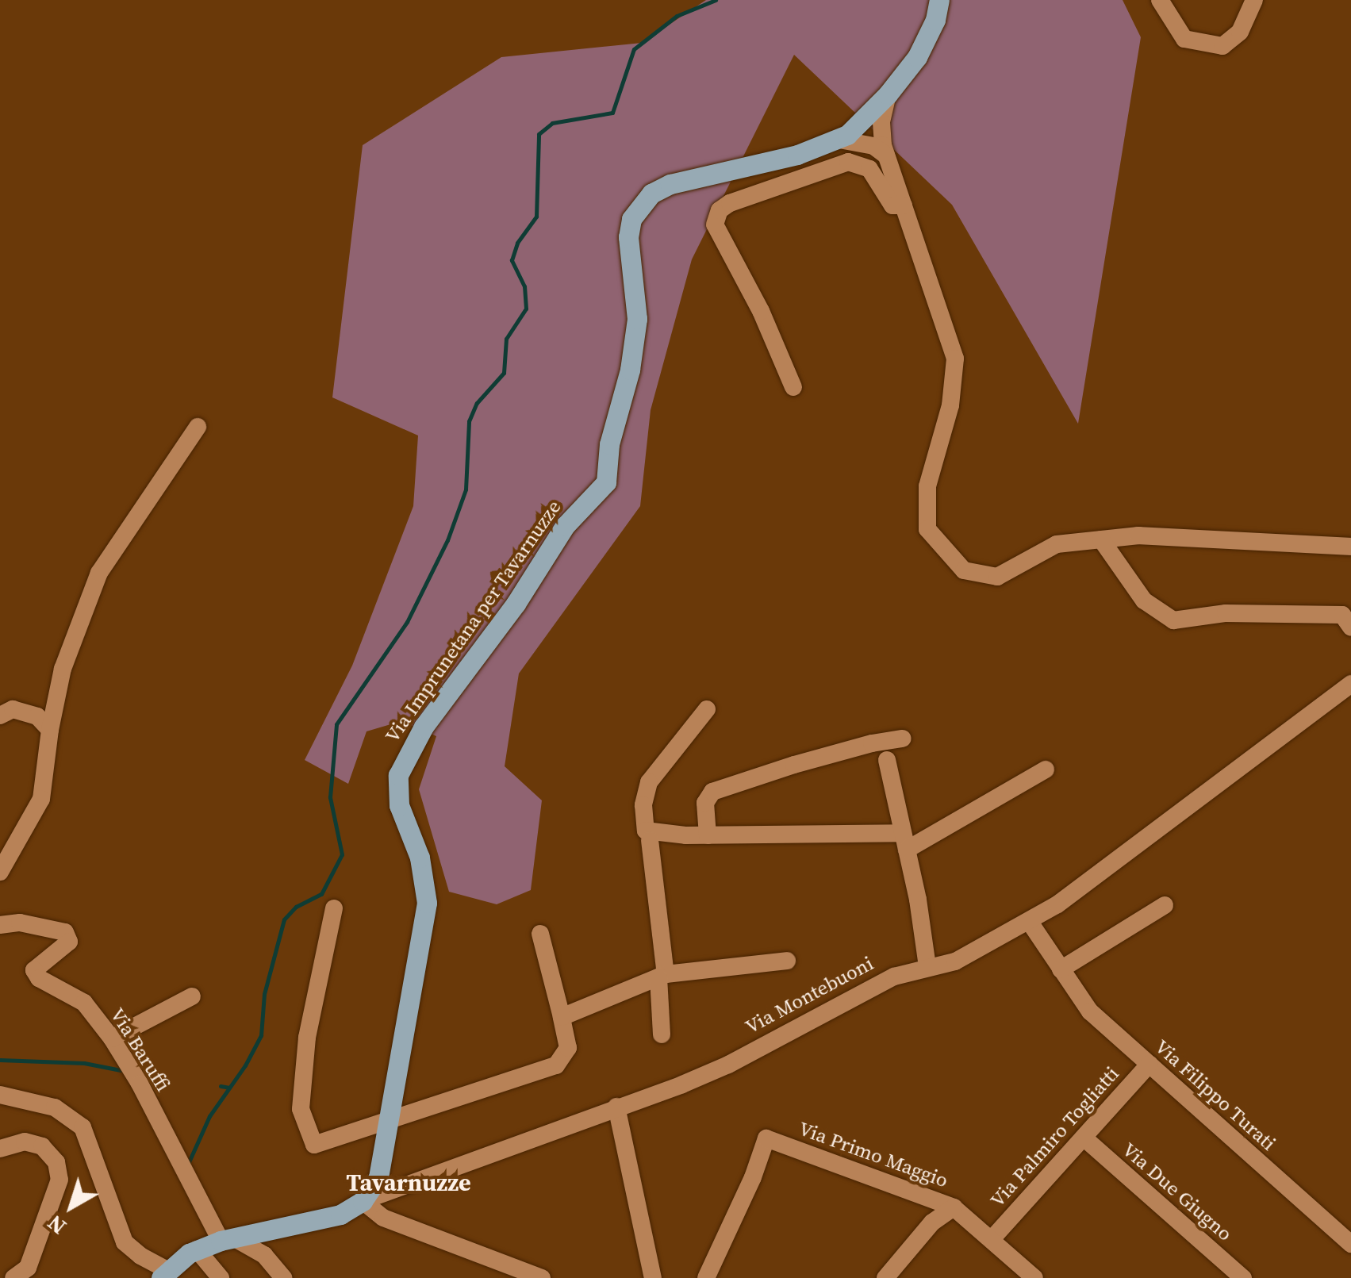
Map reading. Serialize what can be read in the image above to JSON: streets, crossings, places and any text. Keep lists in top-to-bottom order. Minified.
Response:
{"streets":{"main road":["Via Imprunetana per Tavarnuzze","Via Montebuoni"],"street":["Via Baruffi","Via Filippo Turati","Via Palmiro Togliatti","Via Primo Maggio","Via Due Giugno"]},"crossings":[["Via Imprunetana per Tavarnuzze","Via Montebuoni"],["Via Montebuoni","Via Baruffi"],["Via Montebuoni","Via Filippo Turati"],["Via Filippo Turati","Via Palmiro Togliatti"],["Via Palmiro Togliatti","Via Primo Maggio"],["Via Palmiro Togliatti","Via Due Giugno"]],"districts":["Tavarnuzze"],"north":"bottom left"}
